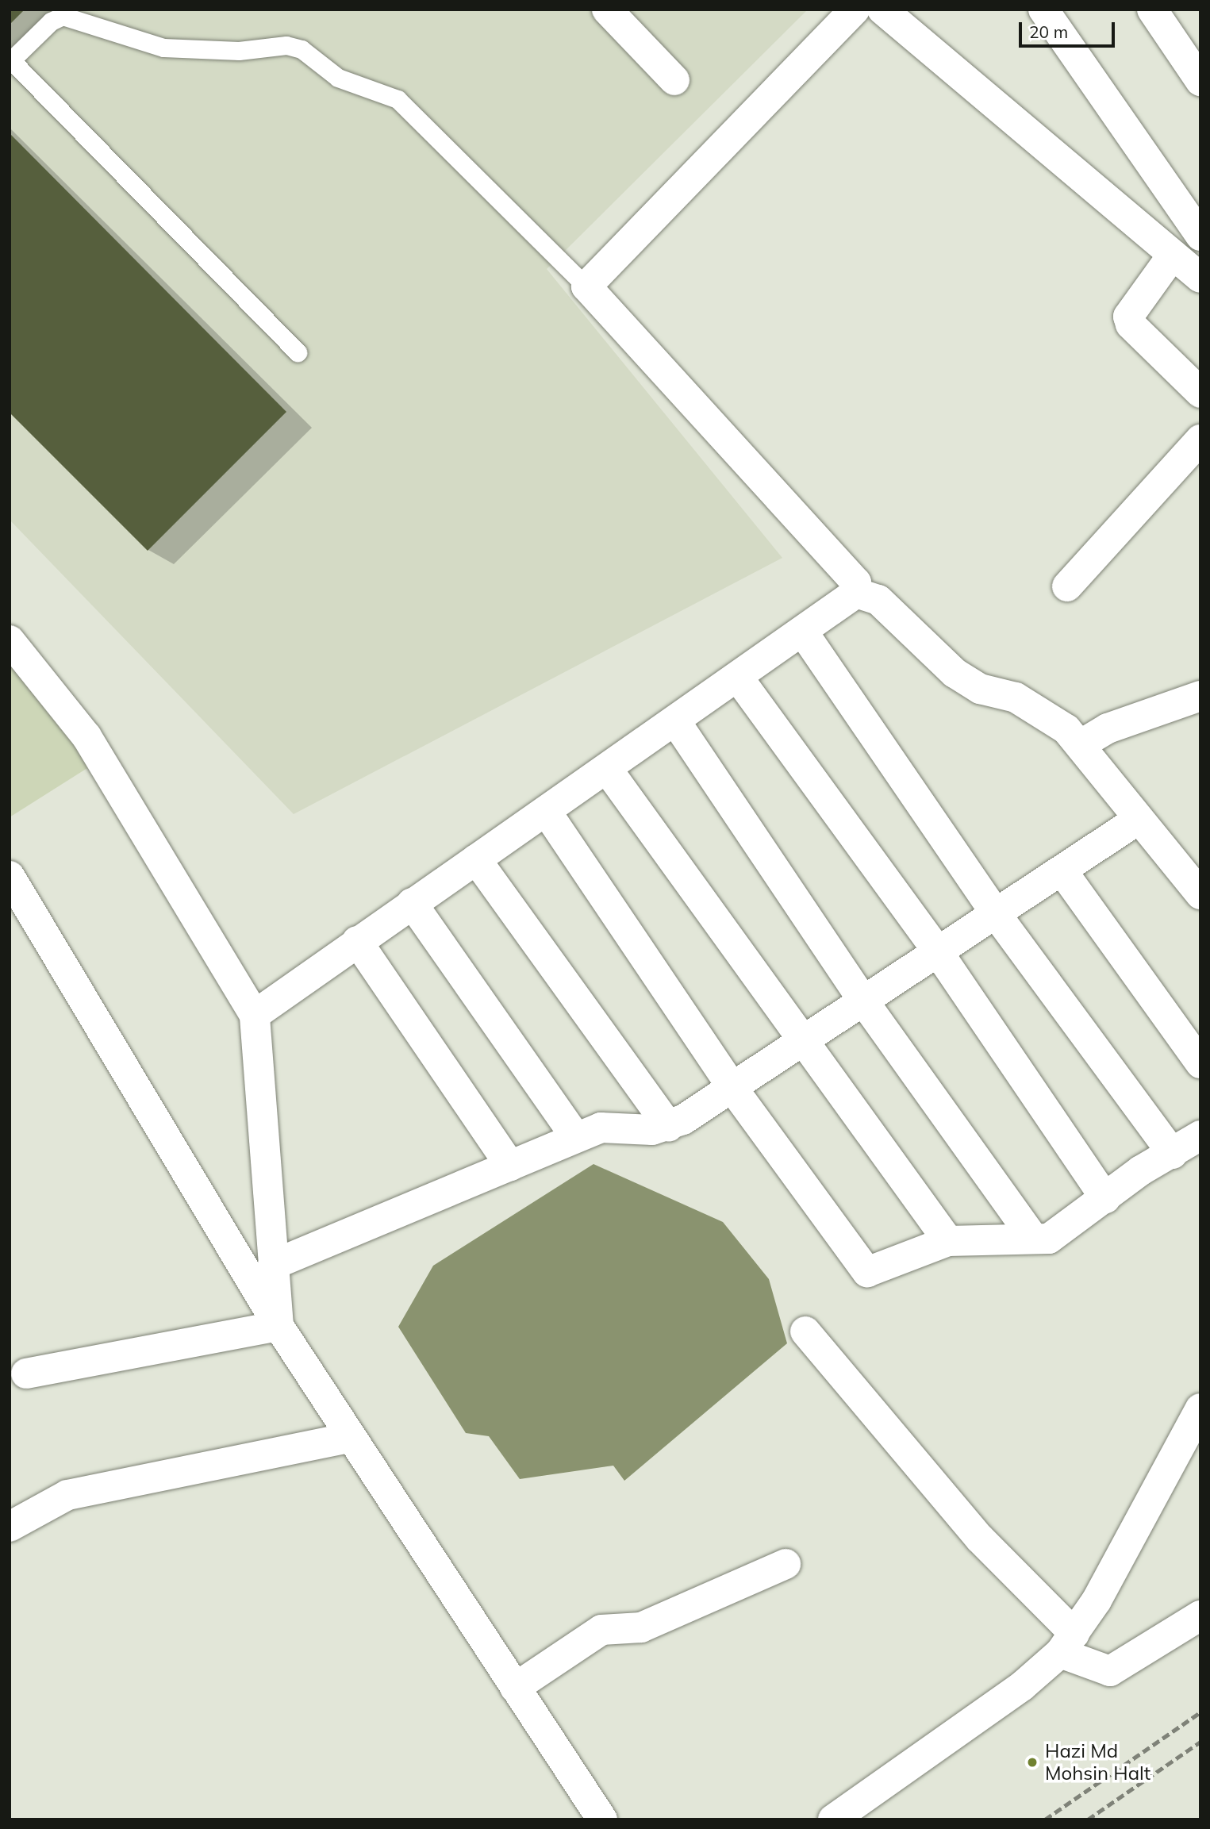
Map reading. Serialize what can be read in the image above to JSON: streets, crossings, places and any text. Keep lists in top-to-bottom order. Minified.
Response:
{"places":["Hazi Md Mohsin Halt"],"scale_bar":"20 m"}
